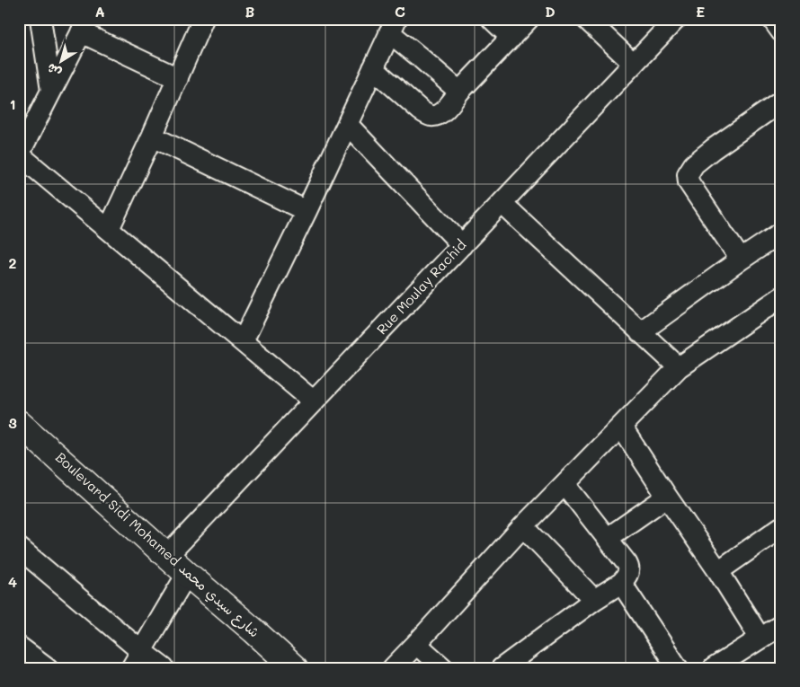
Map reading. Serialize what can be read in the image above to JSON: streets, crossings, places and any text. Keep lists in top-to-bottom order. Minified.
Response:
{"streets":{"main road":["Boulevard Sidi Mohamed شارع سيدي محمد"],"street":["Rue Moulay Rachid"]},"crossings":[["Rue Moulay Rachid","Boulevard Sidi Mohamed شارع سيدي محمد"]],"north":"bottom left","grid":{"columns":["A","B","C","D","E"],"rows":["1","2","3","4"]}}
